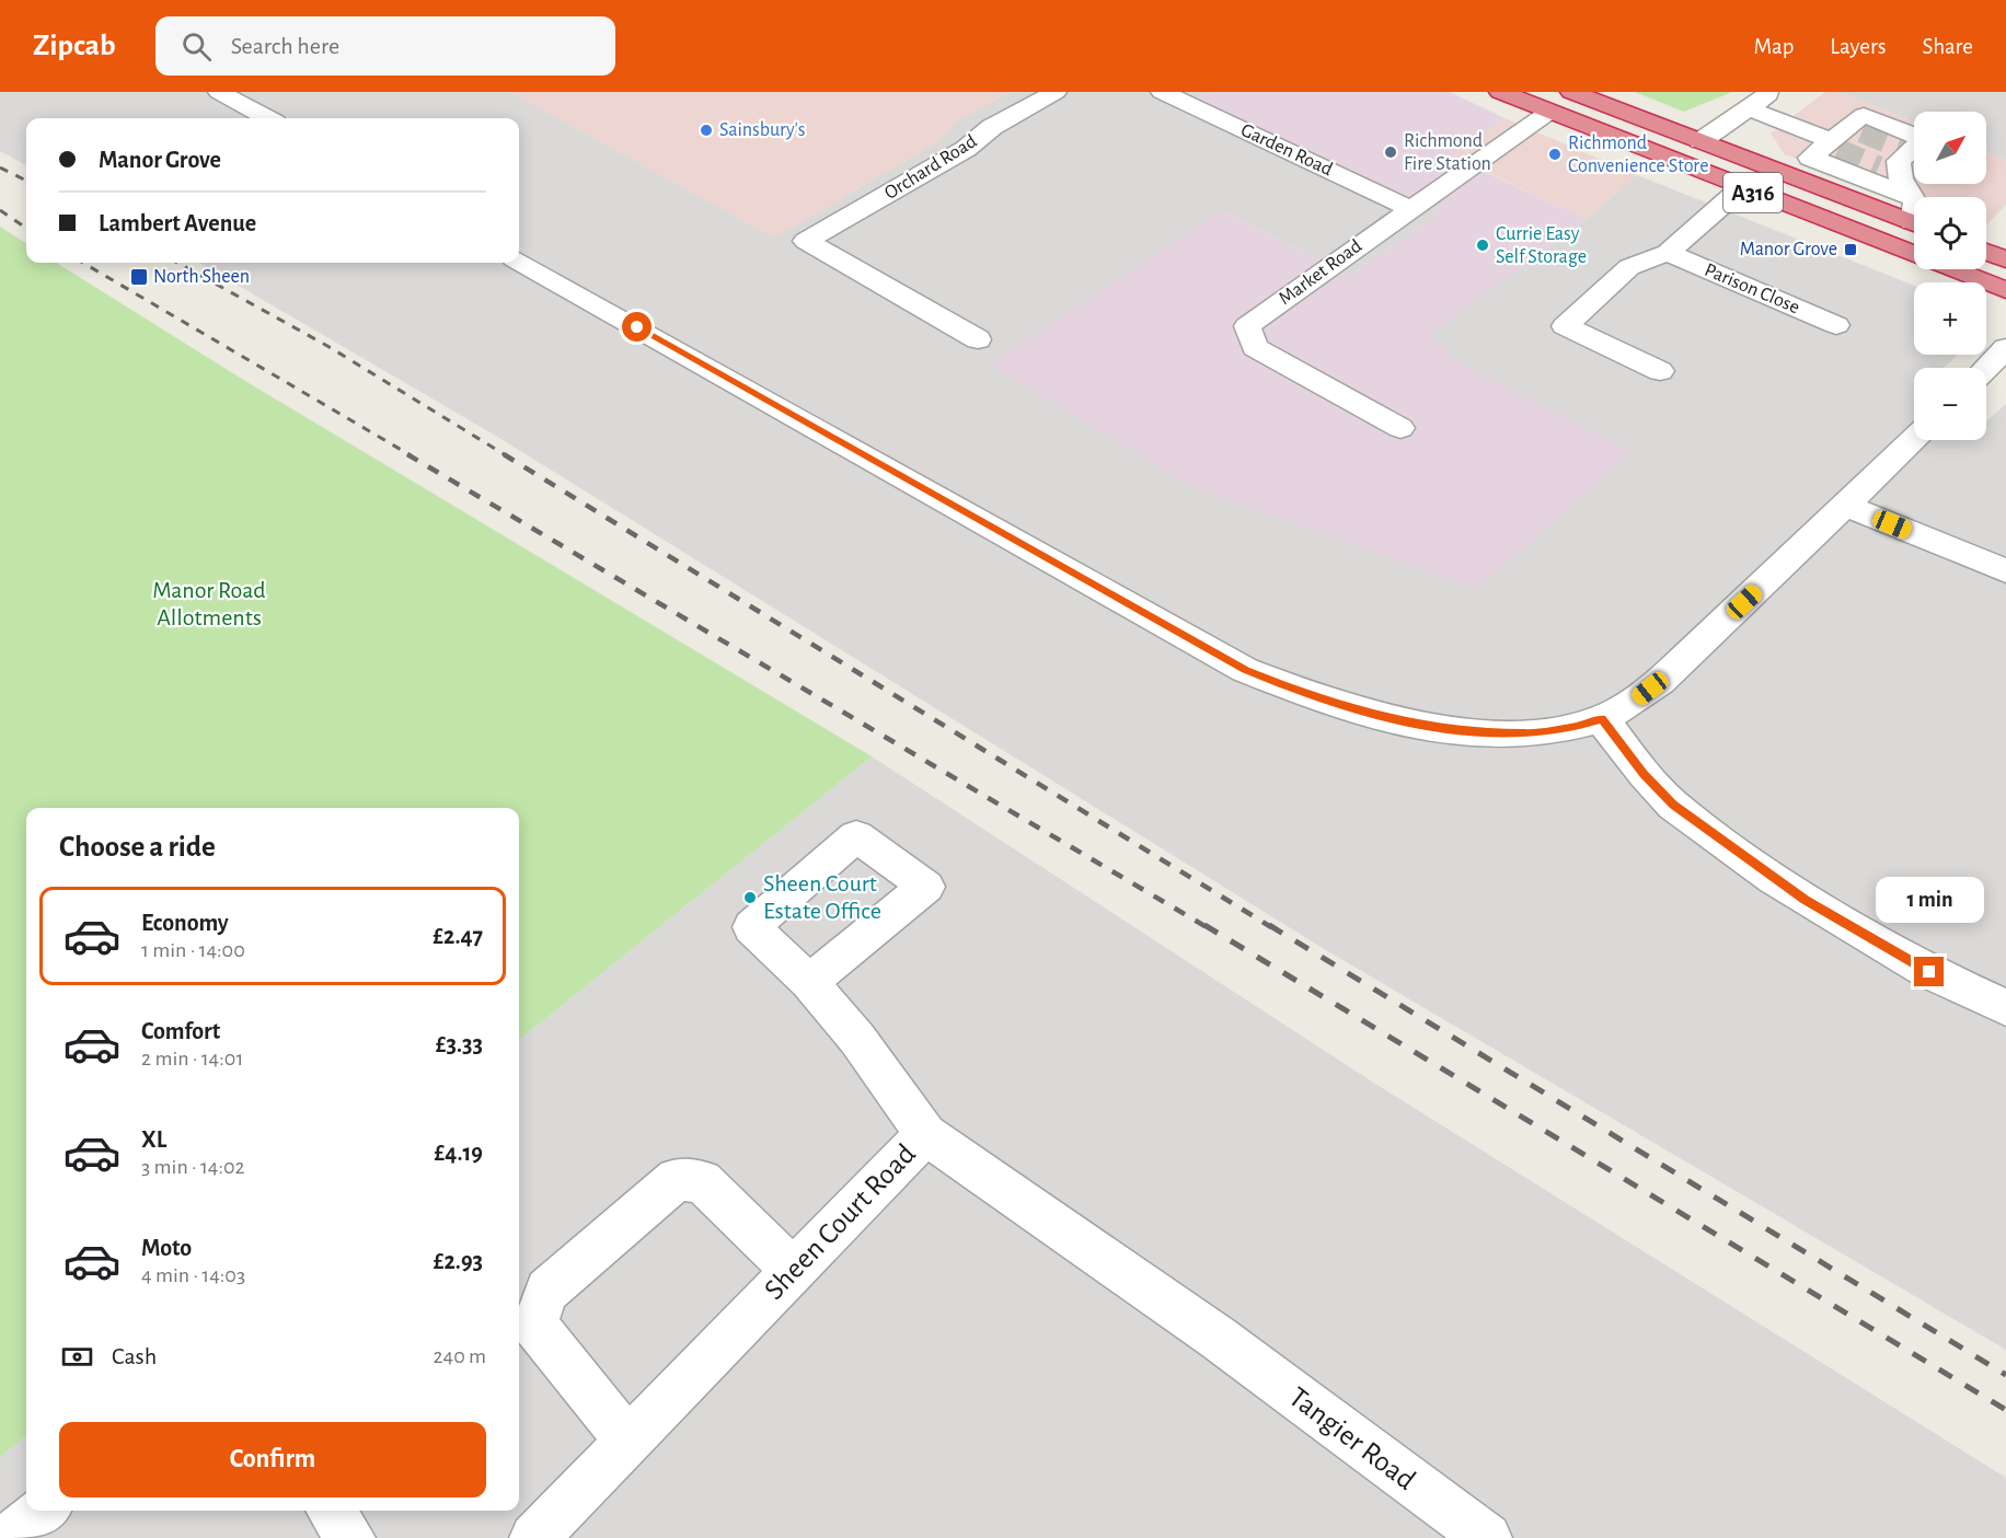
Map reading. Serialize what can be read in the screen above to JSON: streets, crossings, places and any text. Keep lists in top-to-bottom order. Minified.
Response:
{"streets":{"highway":["A316"],"street":["Garden Road","Orchard Road","Market Road","Parison Close","Sheen Court Road","Tangier Road"]},"crossings":[["Garden Road","Market Road"],["A316","Market Road"],["A316","Parison Close"],["Sheen Court Road","Tangier Road"]],"parks":["Manor Road Allotments"],"places":{"other":["Sainsbury's","Richmond Fire Station","Richmond Convenience Store","Currie Easy Self Storage","Sheen Court Estate Office"],"transit":["Manor Grove","North Sheen"]},"north":"top right","page":{"header":"Zipcab","search":"Search here","nav":["Map","Layers","Share"],"map_buttons":["+","−"],"banner":["Manor Grove","Lambert Avenue"],"heading":"Choose a ride","bubble":"1 min","list":[{"name":"Economy","note":"1 min · 14:00","value":"£2.47"},{"name":"Comfort","note":"2 min · 14:01","value":"£3.33"},{"name":"XL","note":"3 min · 14:02","value":"£4.19"},{"name":"Moto","note":"4 min · 14:03","value":"£2.93"}],"pay":["Cash","240 m"],"buttons":"Confirm"}}
